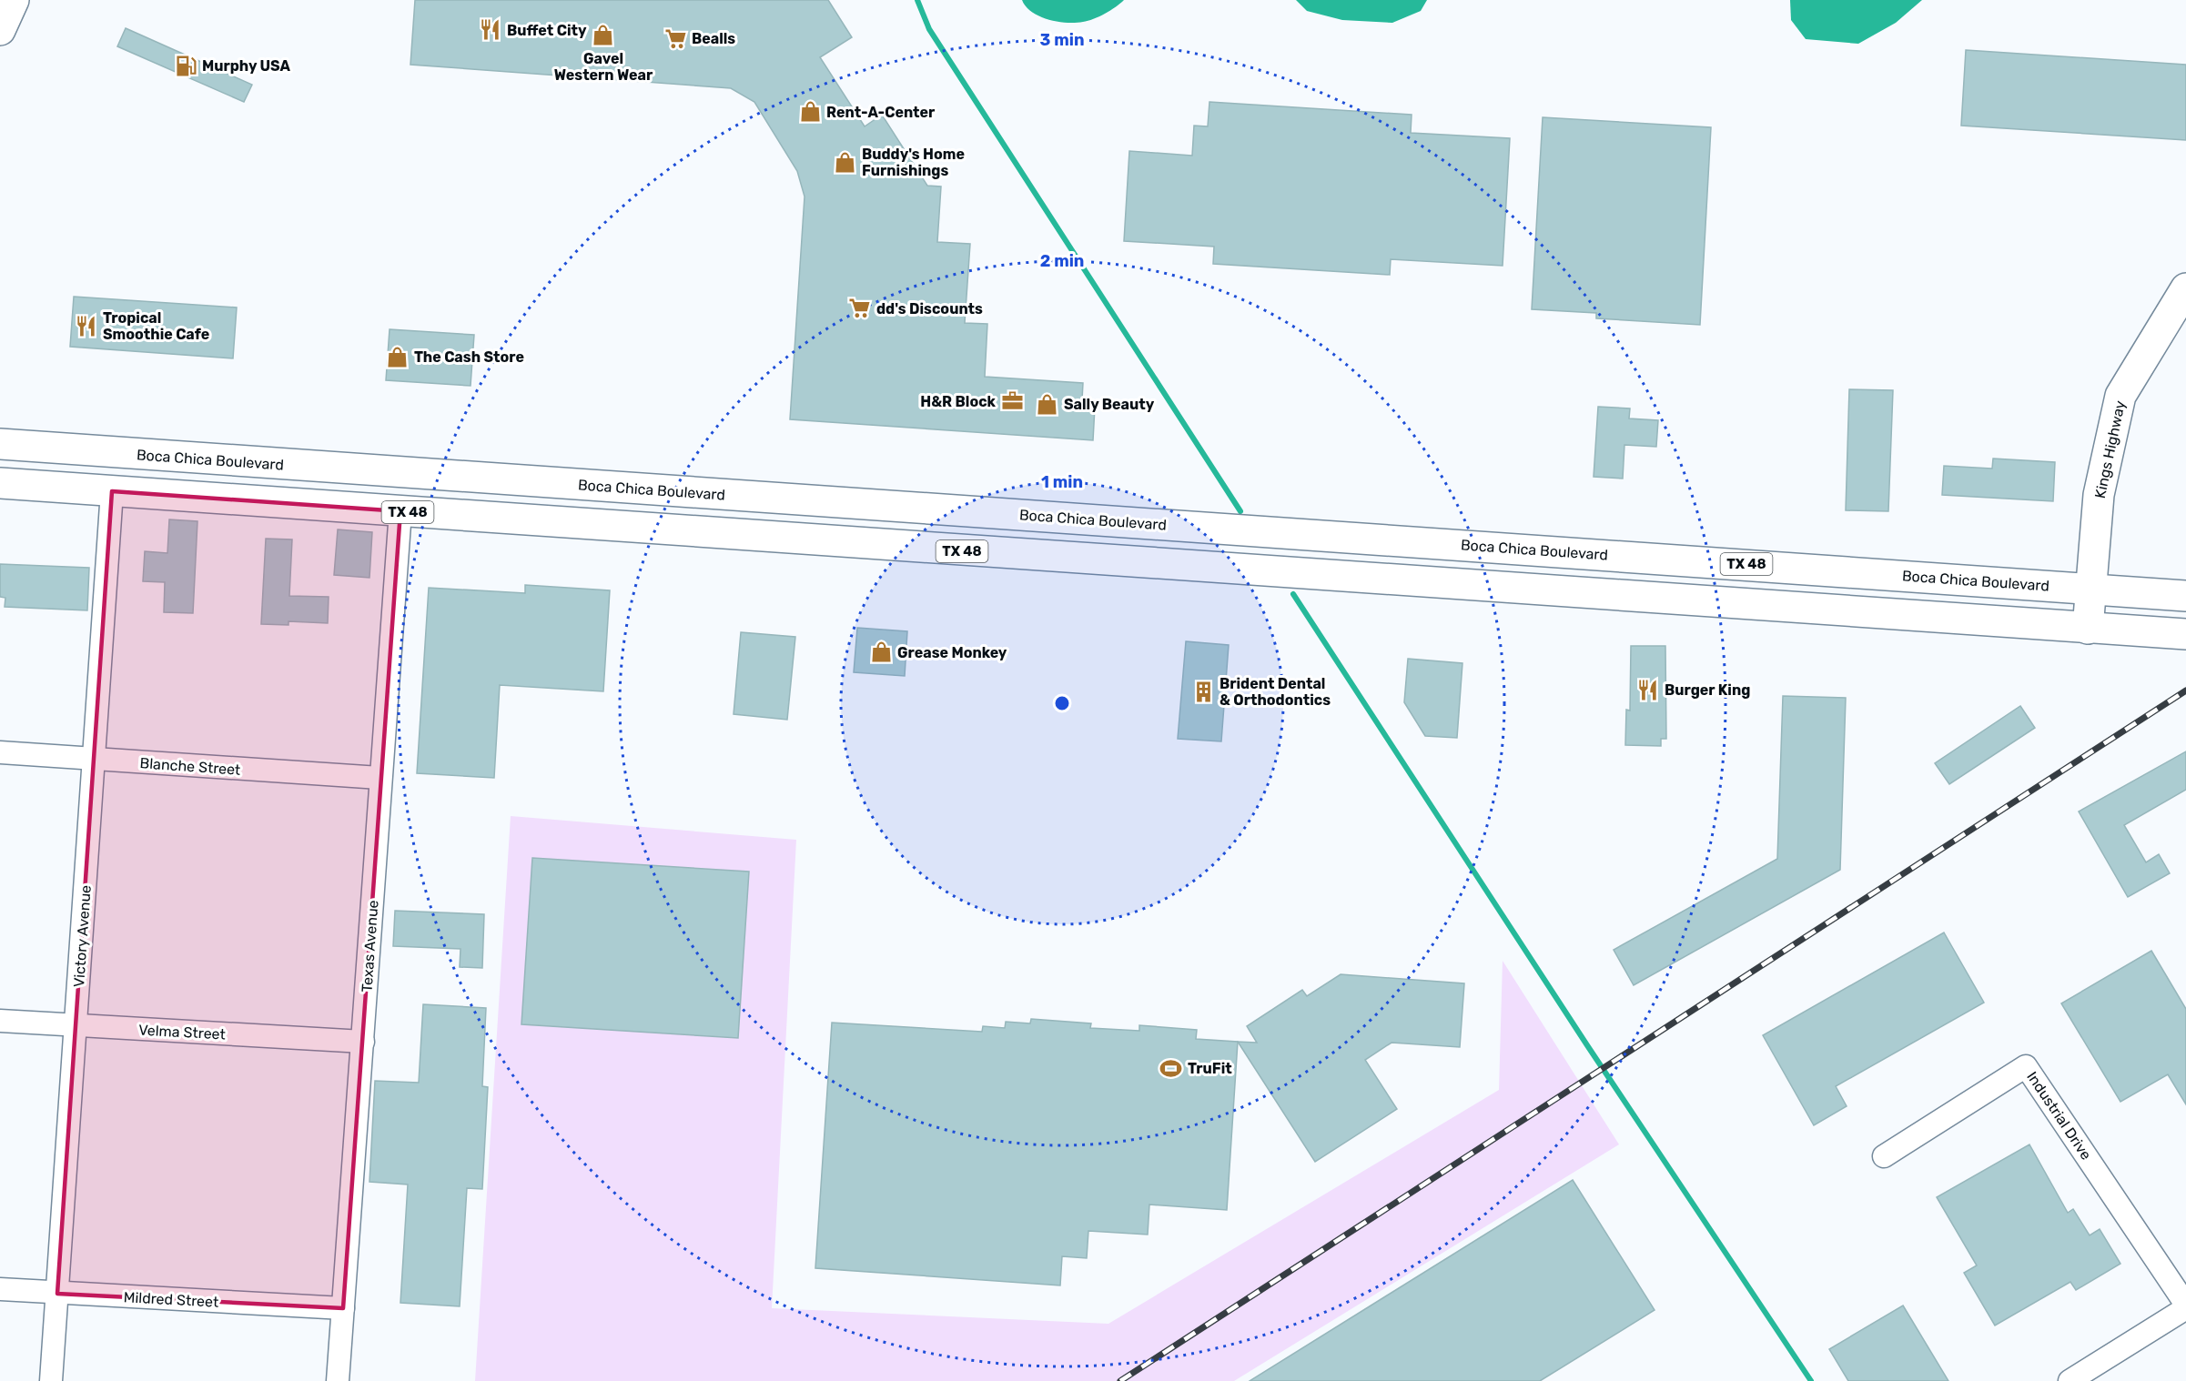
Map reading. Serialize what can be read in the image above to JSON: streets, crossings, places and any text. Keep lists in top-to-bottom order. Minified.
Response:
{"streets":{"main road":["Kings Highway","Boca Chica Boulevard","TX 48"],"street":["Blanche Street","Victory Avenue","Texas Avenue","Velma Street","Industrial Drive","Mildred Street"]},"crossings":[["Kings Highway","Boca Chica Boulevard"],["Kings Highway","TX 48"],["TX 48","Victory Avenue"],["TX 48","Texas Avenue"],["Blanche Street","Victory Avenue"],["Blanche Street","Texas Avenue"],["Victory Avenue","Velma Street"],["Victory Avenue","Mildred Street"],["Texas Avenue","Velma Street"],["Texas Avenue","Mildred Street"]],"places":{"restaurant":["Buffet City","Tropical Smoothie Cafe","Burger King"],"shop":["Gavel Western Wear","Rent-A-Center","Buddy's Home Furnishings","The Cash Store","Sally Beauty","Grease Monkey"],"supermarket":["Bealls","dd's Discounts"],"fuel station":["Murphy USA"],"office":["H&R Block"],"building":["Brident Dental & Orthodontics"],"sports":["TruFit"]},"rings":["3 min","2 min","1 min"]}
